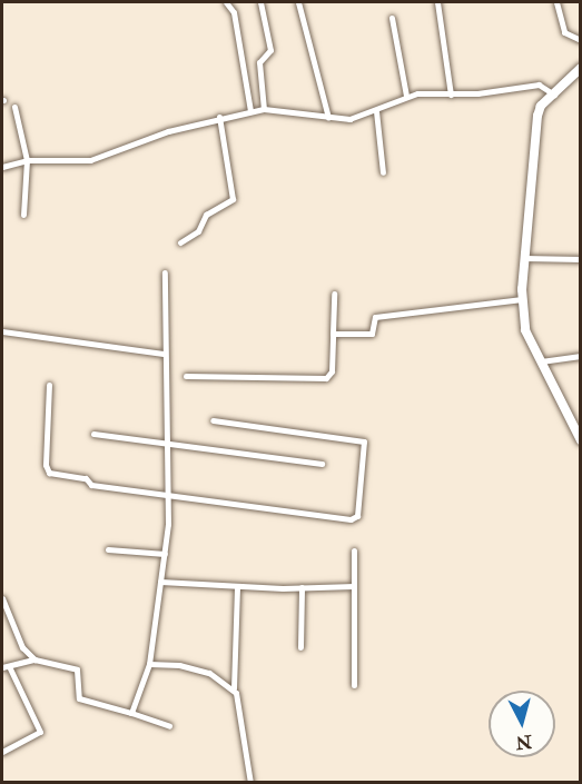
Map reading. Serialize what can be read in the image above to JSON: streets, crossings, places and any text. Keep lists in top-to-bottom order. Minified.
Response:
{"north":"bottom"}
